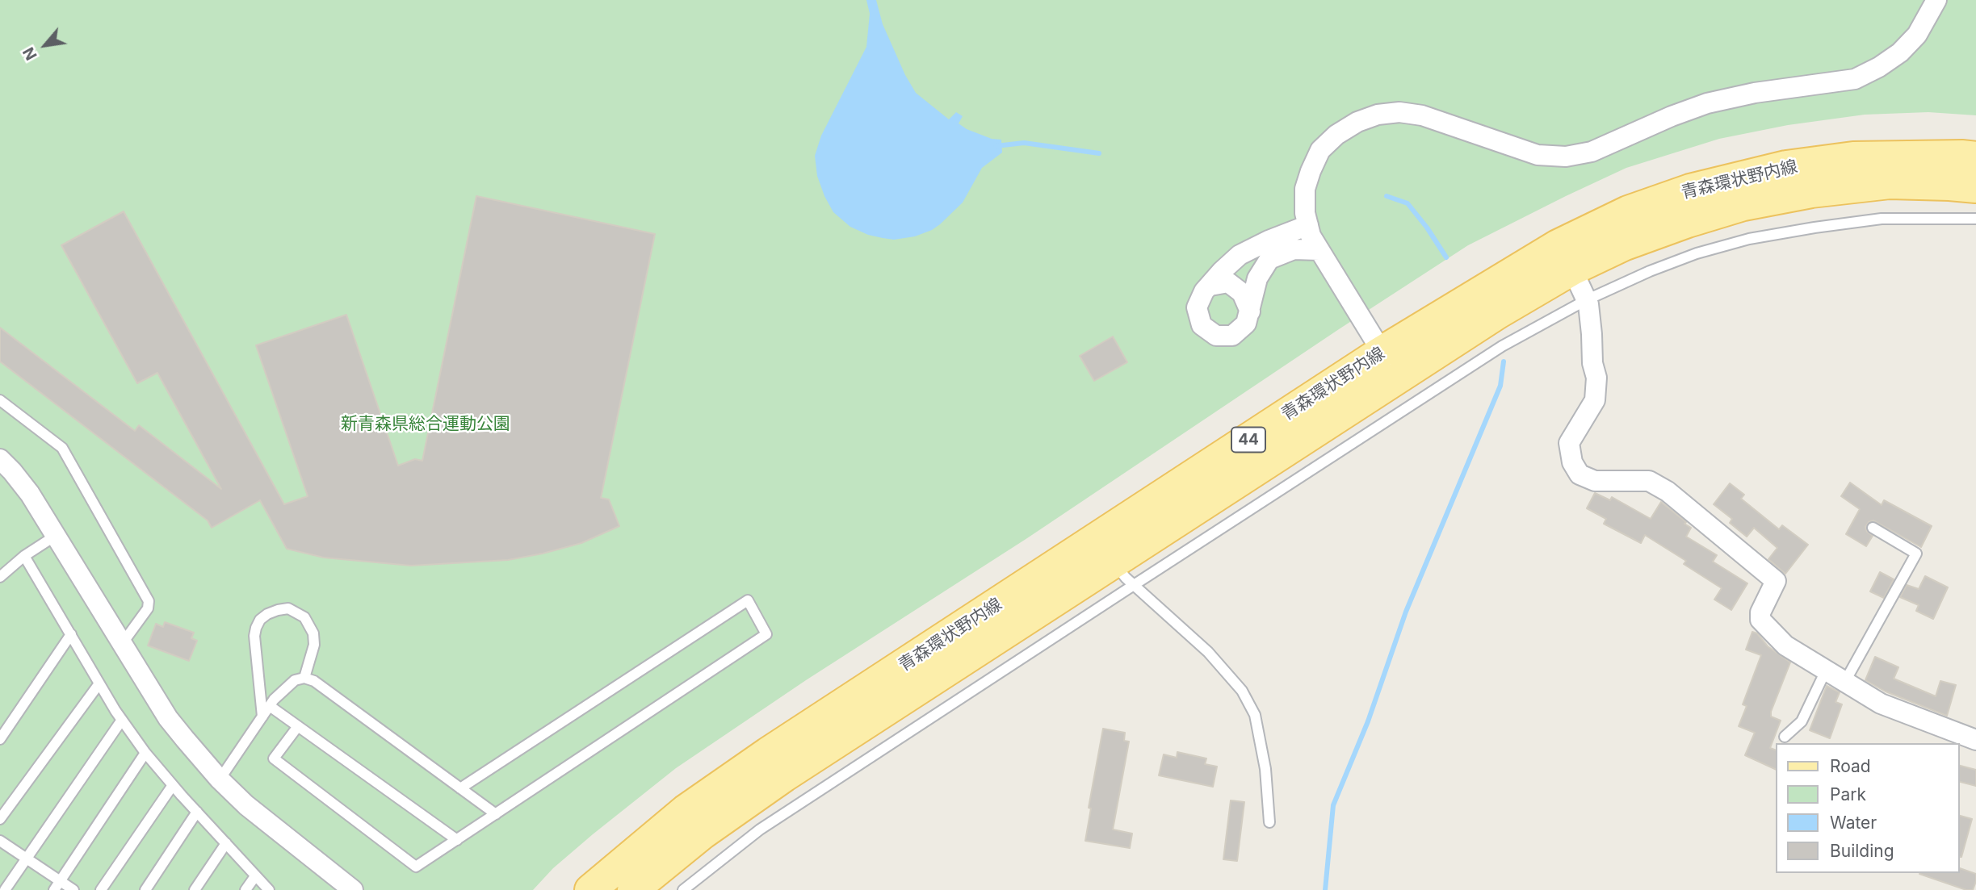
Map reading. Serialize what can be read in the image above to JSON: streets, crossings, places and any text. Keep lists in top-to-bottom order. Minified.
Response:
{"streets":{"main road":["青森環状野内線","44"]},"parks":["新青森県総合運動公園"],"legend":["Road","Park","Water","Building"],"north":"bottom left"}
